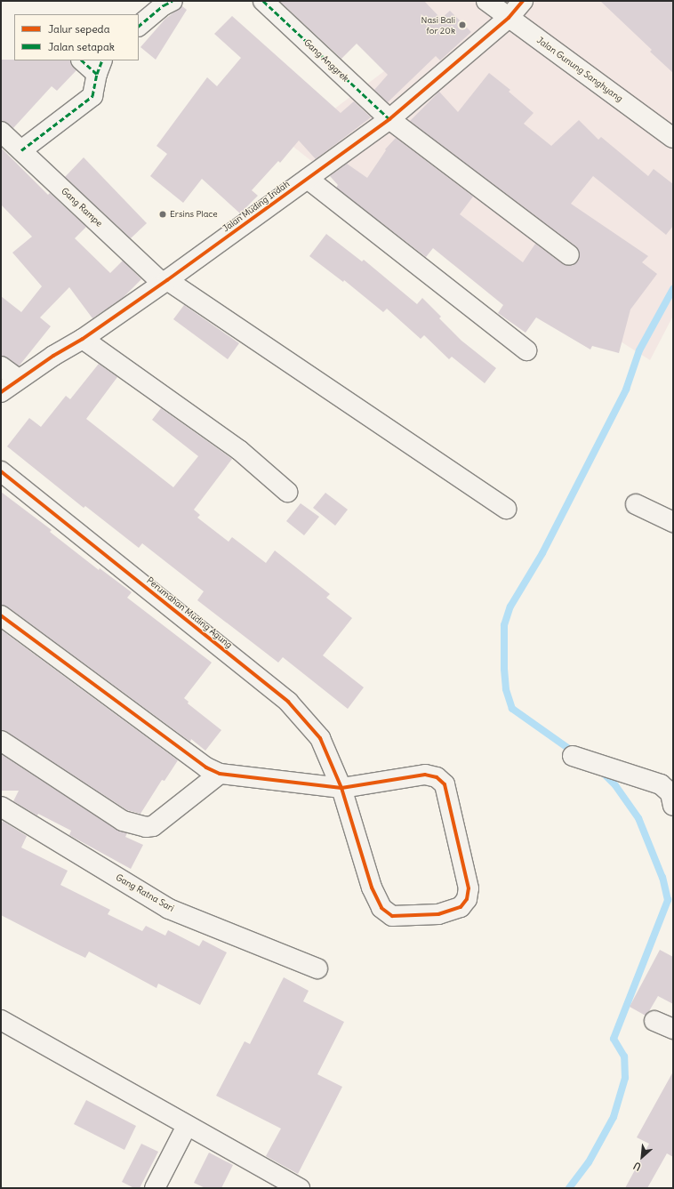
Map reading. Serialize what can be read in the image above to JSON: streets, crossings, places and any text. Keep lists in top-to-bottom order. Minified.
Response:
{"streets":{"street":["Gang Anggrek","Jalan Gunung Sanghyang","Jalan Muding Indah","Gang Rampe","Perumahan Muding Agung","Gang Ratna Sari"]},"crossings":[["Gang Anggrek","Jalan Muding Indah"],["Jalan Gunung Sanghyang","Jalan Muding Indah"],["Jalan Muding Indah","Gang Rampe"]],"places":["Nasi Bali for 20k","Ersins Place"],"legend":["Jalur sepeda","Jalan setapak"],"north":"bottom left"}
